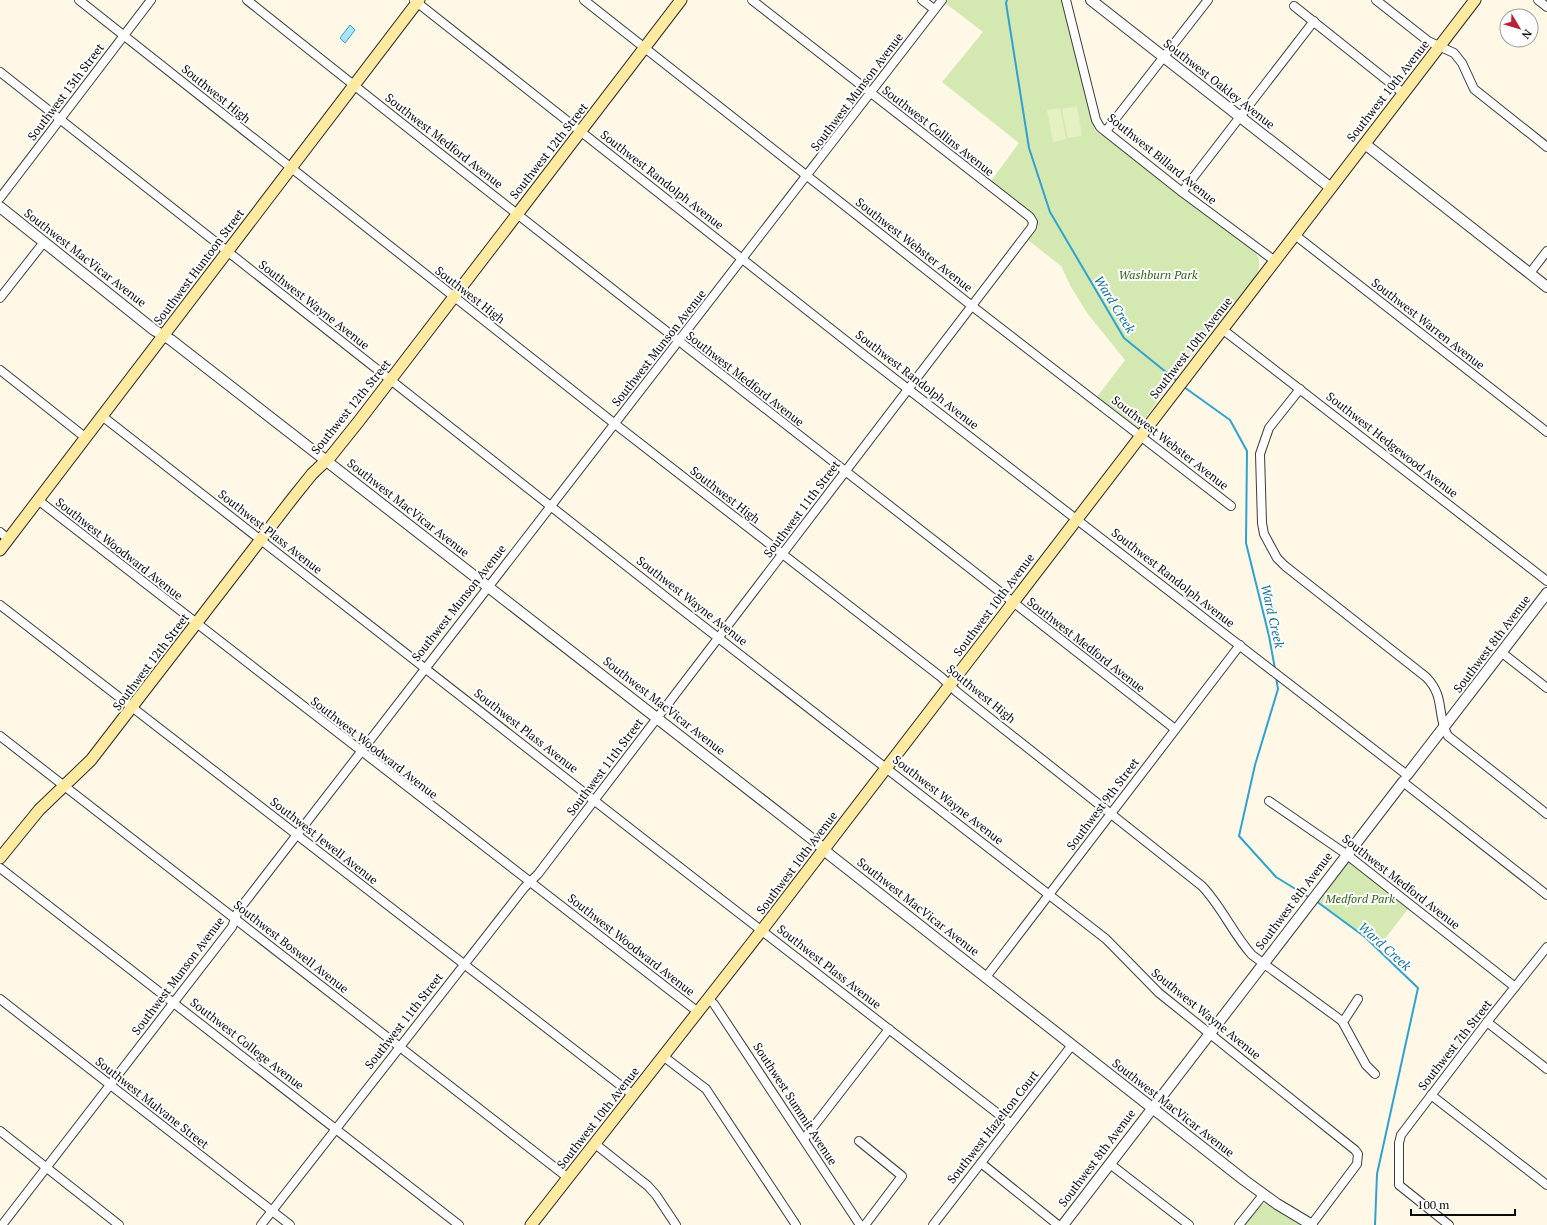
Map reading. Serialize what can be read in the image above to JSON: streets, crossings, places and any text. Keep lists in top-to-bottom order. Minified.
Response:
{"streets":{"main road":["Southwest 10th Avenue","Southwest 12th Street","Southwest Huntoon Street"],"street":["Southwest Oakley Avenue","Southwest 13th Street","Southwest Munson Avenue","Southwest High","Southwest Collins Avenue","Southwest Medford Avenue","Southwest Billard Avenue","Southwest Randolph Avenue","Southwest Webster Avenue","Southwest MacVicar Avenue","Southwest Wayne Avenue","Southwest Warren Avenue","Southwest Hedgewood Avenue","Southwest 11th Street","Southwest Plass Avenue","Southwest Woodward Avenue","Southwest 8th Avenue","Southwest 9th Street","Southwest Jewell Avenue","Southwest Boswell Avenue","Southwest College Avenue","Southwest 7th Street","Southwest Mulvane Street","Southwest Summit Avenue","Southwest Hazelton Court"]},"crossings":[["Southwest Oakley Avenue","Southwest 10th Avenue"],["Southwest 10th Avenue","Southwest High"],["Southwest 10th Avenue","Southwest Medford Avenue"],["Southwest 10th Avenue","Southwest Billard Avenue"],["Southwest 10th Avenue","Southwest Randolph Avenue"],["Southwest 10th Avenue","Southwest Webster Avenue"],["Southwest 10th Avenue","Southwest MacVicar Avenue"],["Southwest 10th Avenue","Southwest Wayne Avenue"],["Southwest 10th Avenue","Southwest Warren Avenue"],["Southwest 10th Avenue","Southwest Hedgewood Avenue"],["Southwest 10th Avenue","Southwest Plass Avenue"],["Southwest 10th Avenue","Southwest Woodward Avenue"],["Southwest 10th Avenue","Southwest Jewell Avenue"],["Southwest 10th Avenue","Southwest Boswell Avenue"],["Southwest 10th Avenue","Southwest Summit Avenue"],["Southwest 13th Street","Southwest High"],["Southwest 13th Street","Southwest Wayne Avenue"],["Southwest Munson Avenue","Southwest High"],["Southwest Munson Avenue","Southwest Collins Avenue"],["Southwest Munson Avenue","Southwest Medford Avenue"],["Southwest Munson Avenue","Southwest Randolph Avenue"],["Southwest Munson Avenue","Southwest Webster Avenue"],["Southwest Munson Avenue","Southwest MacVicar Avenue"],["Southwest Munson Avenue","Southwest Wayne Avenue"],["Southwest Munson Avenue","Southwest Plass Avenue"],["Southwest Munson Avenue","Southwest Woodward Avenue"],["Southwest Munson Avenue","Southwest Jewell Avenue"],["Southwest Munson Avenue","Southwest Boswell Avenue"],["Southwest Munson Avenue","Southwest College Avenue"],["Southwest Munson Avenue","Southwest Mulvane Street"],["Southwest High","Southwest 12th Street"],["Southwest High","Southwest Huntoon Street"],["Southwest High","Southwest 11th Street"],["Southwest High","Southwest 8th Avenue"],["Southwest High","Southwest 9th Street"],["Southwest Collins Avenue","Southwest 11th Street"],["Southwest Medford Avenue","Southwest 12th Street"],["Southwest Medford Avenue","Southwest Huntoon Street"],["Southwest Medford Avenue","Southwest 11th Street"],["Southwest Medford Avenue","Southwest 8th Avenue"],["Southwest Medford Avenue","Southwest 9th Street"],["Southwest Medford Avenue","Southwest 7th Street"],["Southwest 12th Street","Southwest Randolph Avenue"],["Southwest 12th Street","Southwest Webster Avenue"],["Southwest 12th Street","Southwest MacVicar Avenue"],["Southwest 12th Street","Southwest Wayne Avenue"],["Southwest 12th Street","Southwest Plass Avenue"],["Southwest 12th Street","Southwest Woodward Avenue"],["Southwest 12th Street","Southwest Jewell Avenue"],["Southwest 12th Street","Southwest Boswell Avenue"],["Southwest Randolph Avenue","Southwest Huntoon Street"],["Southwest Randolph Avenue","Southwest 11th Street"],["Southwest Randolph Avenue","Southwest 8th Avenue"],["Southwest Randolph Avenue","Southwest 9th Street"],["Southwest Webster Avenue","Southwest 11th Street"],["Southwest MacVicar Avenue","Southwest Huntoon Street"],["Southwest MacVicar Avenue","Southwest Wayne Avenue"],["Southwest MacVicar Avenue","Southwest 11th Street"],["Southwest MacVicar Avenue","Southwest 8th Avenue"],["Southwest MacVicar Avenue","Southwest 9th Street"],["Southwest MacVicar Avenue","Southwest Hazelton Court"],["Southwest Huntoon Street","Southwest Wayne Avenue"],["Southwest Huntoon Street","Southwest Plass Avenue"],["Southwest Huntoon Street","Southwest Woodward Avenue"],["Southwest Wayne Avenue","Southwest 11th Street"],["Southwest Wayne Avenue","Southwest 8th Avenue"],["Southwest Wayne Avenue","Southwest 9th Street"],["Southwest 11th Street","Southwest Plass Avenue"],["Southwest 11th Street","Southwest Woodward Avenue"],["Southwest 11th Street","Southwest Jewell Avenue"],["Southwest 11th Street","Southwest Boswell Avenue"],["Southwest 11th Street","Southwest College Avenue"],["Southwest 11th Street","Southwest Mulvane Street"],["Southwest Plass Avenue","Southwest Hazelton Court"]],"water":["Ward Creek"],"parks":["Washburn Park","Medford Park"],"scale_bar":"100 m","north":"bottom right"}
